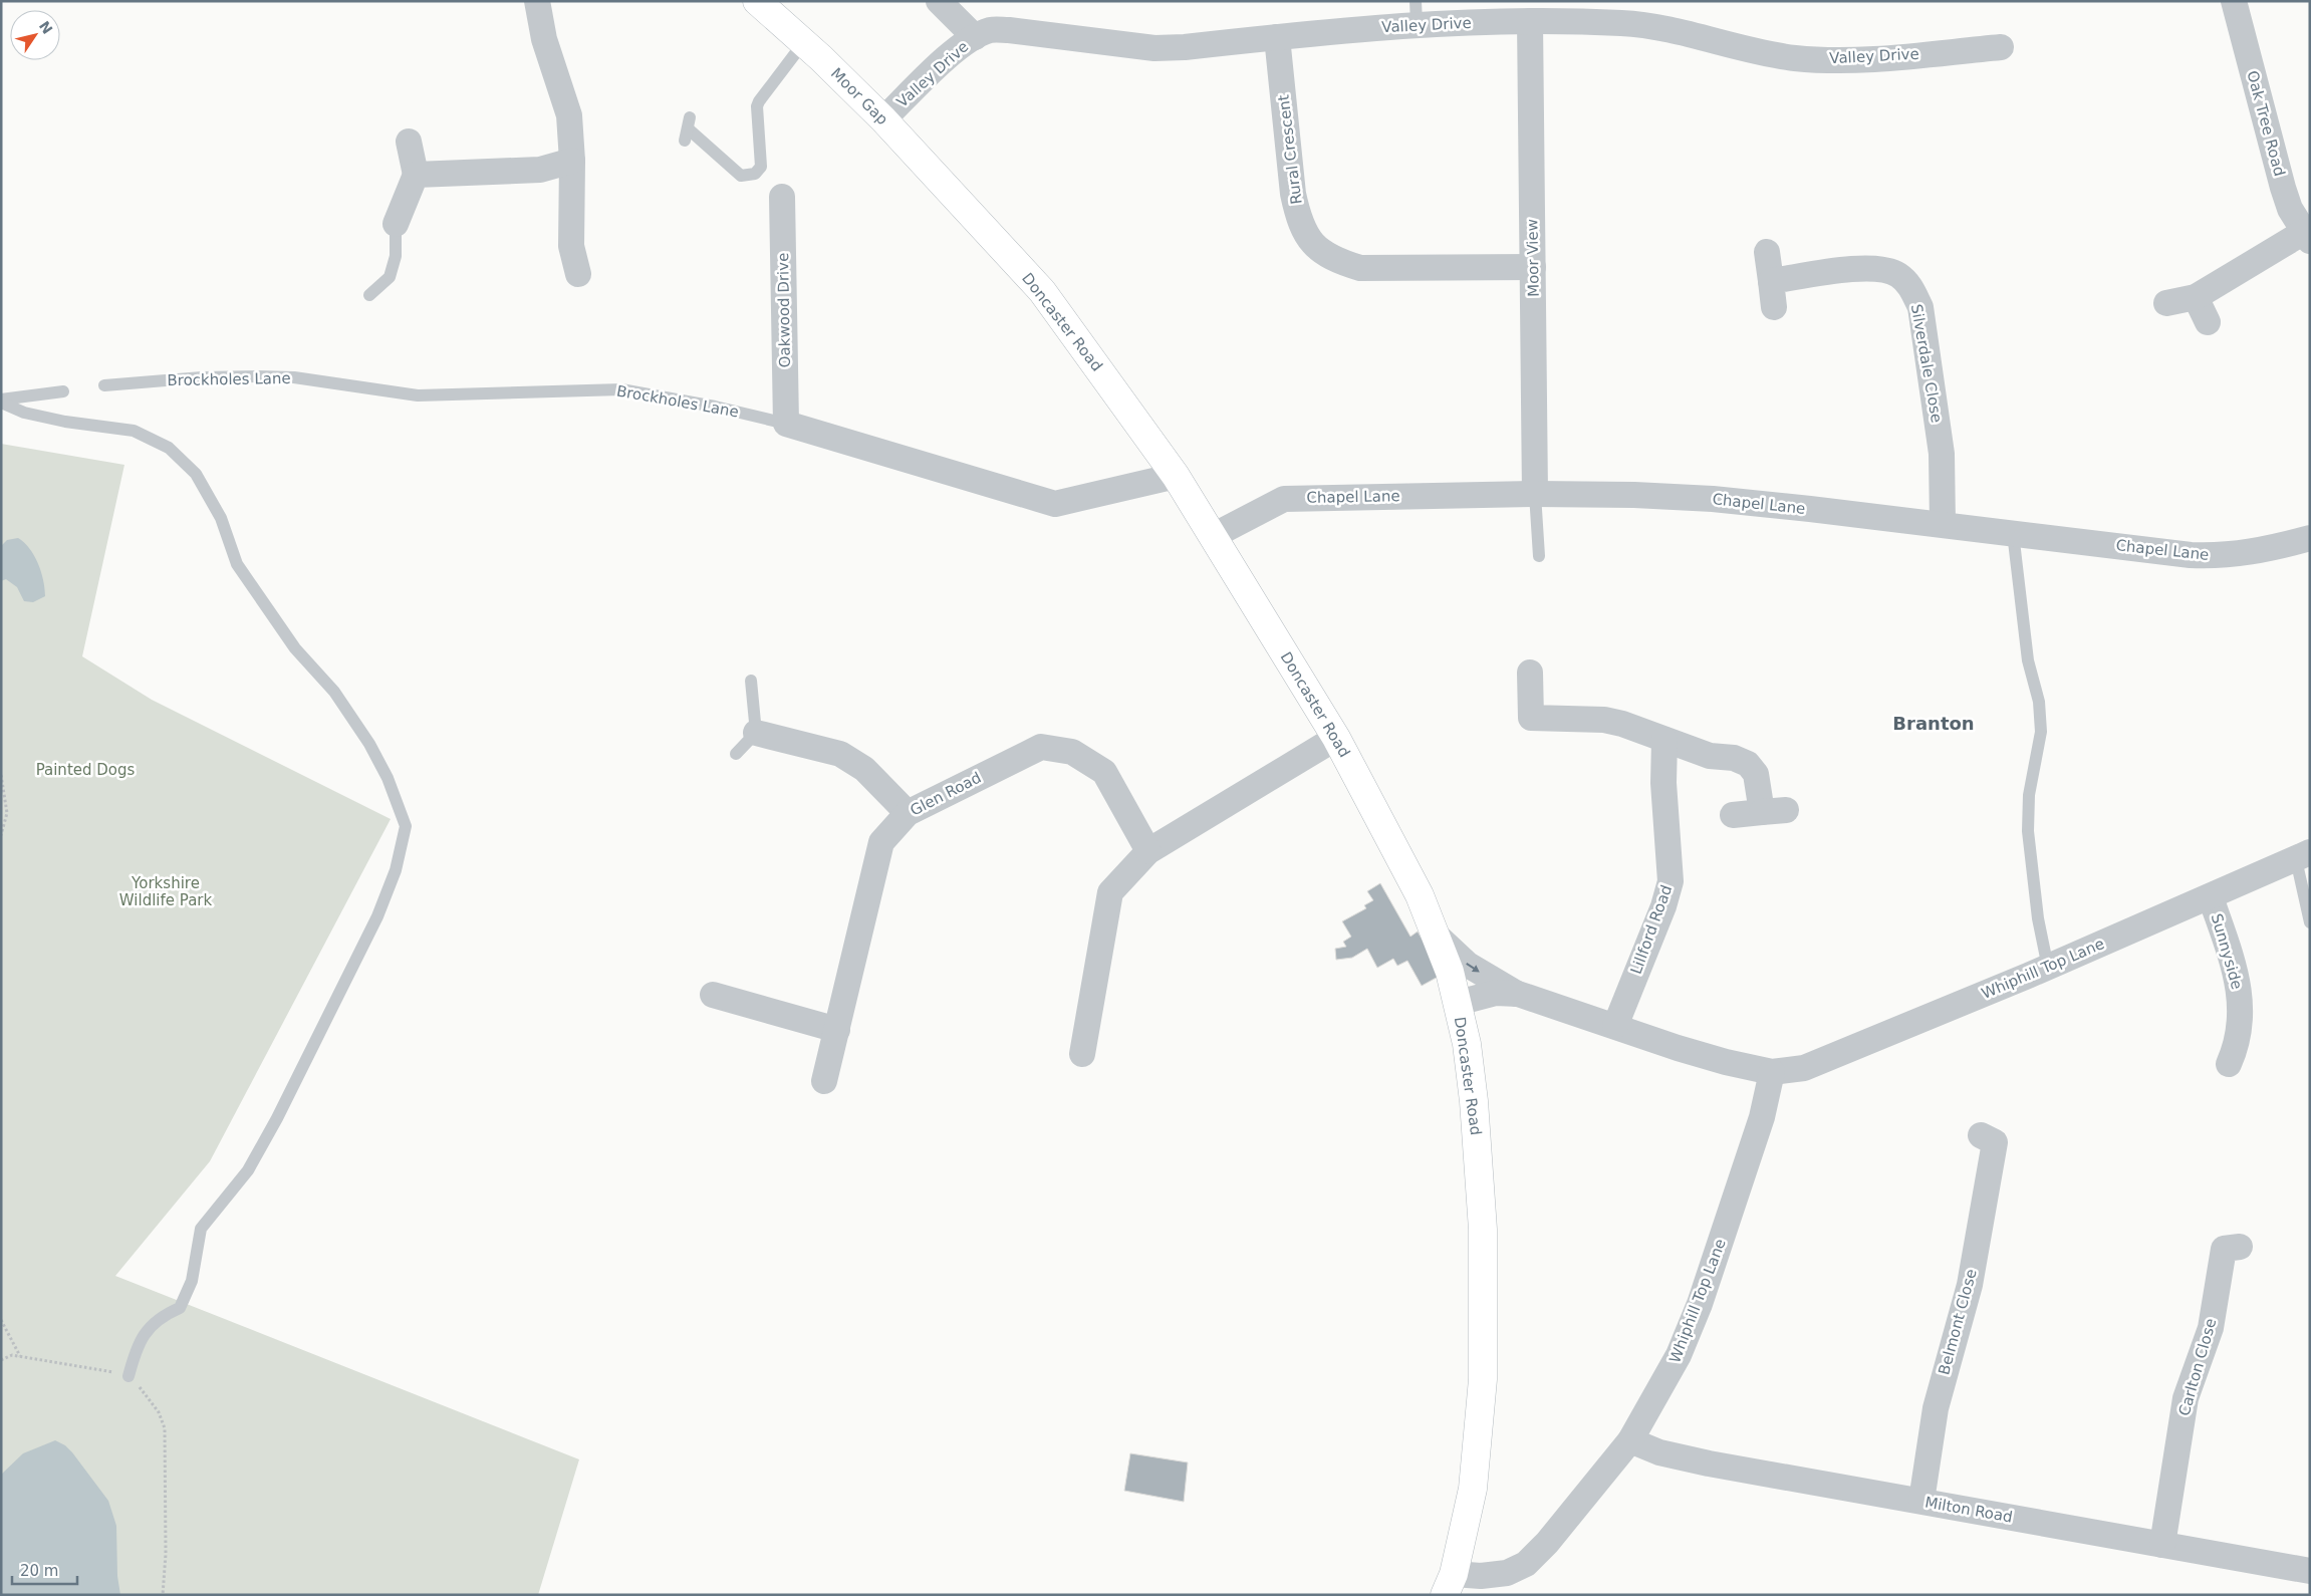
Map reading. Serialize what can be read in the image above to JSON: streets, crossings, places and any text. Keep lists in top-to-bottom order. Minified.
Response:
{"streets":{"main road":["Moor Gap","Doncaster Road"],"street":["Valley Drive","Oak Tree Road","Rural Crescent","Moor View","Oakwood Drive","Silverdale Close","Brockholes Lane","Chapel Lane","Glen Road","Lillford Road","Sunnyside","Whiphill Top Lane","Belmont Close","Carlton Close","Milton Road"]},"crossings":[["Valley Drive","Moor Gap"],["Valley Drive","Rural Crescent"],["Valley Drive","Moor View"],["Moor Gap","Doncaster Road"],["Rural Crescent","Moor View"],["Moor View","Chapel Lane"],["Oakwood Drive","Brockholes Lane"],["Doncaster Road","Brockholes Lane"],["Doncaster Road","Chapel Lane"],["Doncaster Road","Whiphill Top Lane"],["Silverdale Close","Chapel Lane"],["Lillford Road","Whiphill Top Lane"],["Sunnyside","Whiphill Top Lane"],["Whiphill Top Lane","Milton Road"],["Belmont Close","Milton Road"],["Carlton Close","Milton Road"]],"districts":["Branton"],"parks":["Painted Dogs","Yorkshire Wildlife Park"],"scale_bar":"20 m","north":"top right"}
